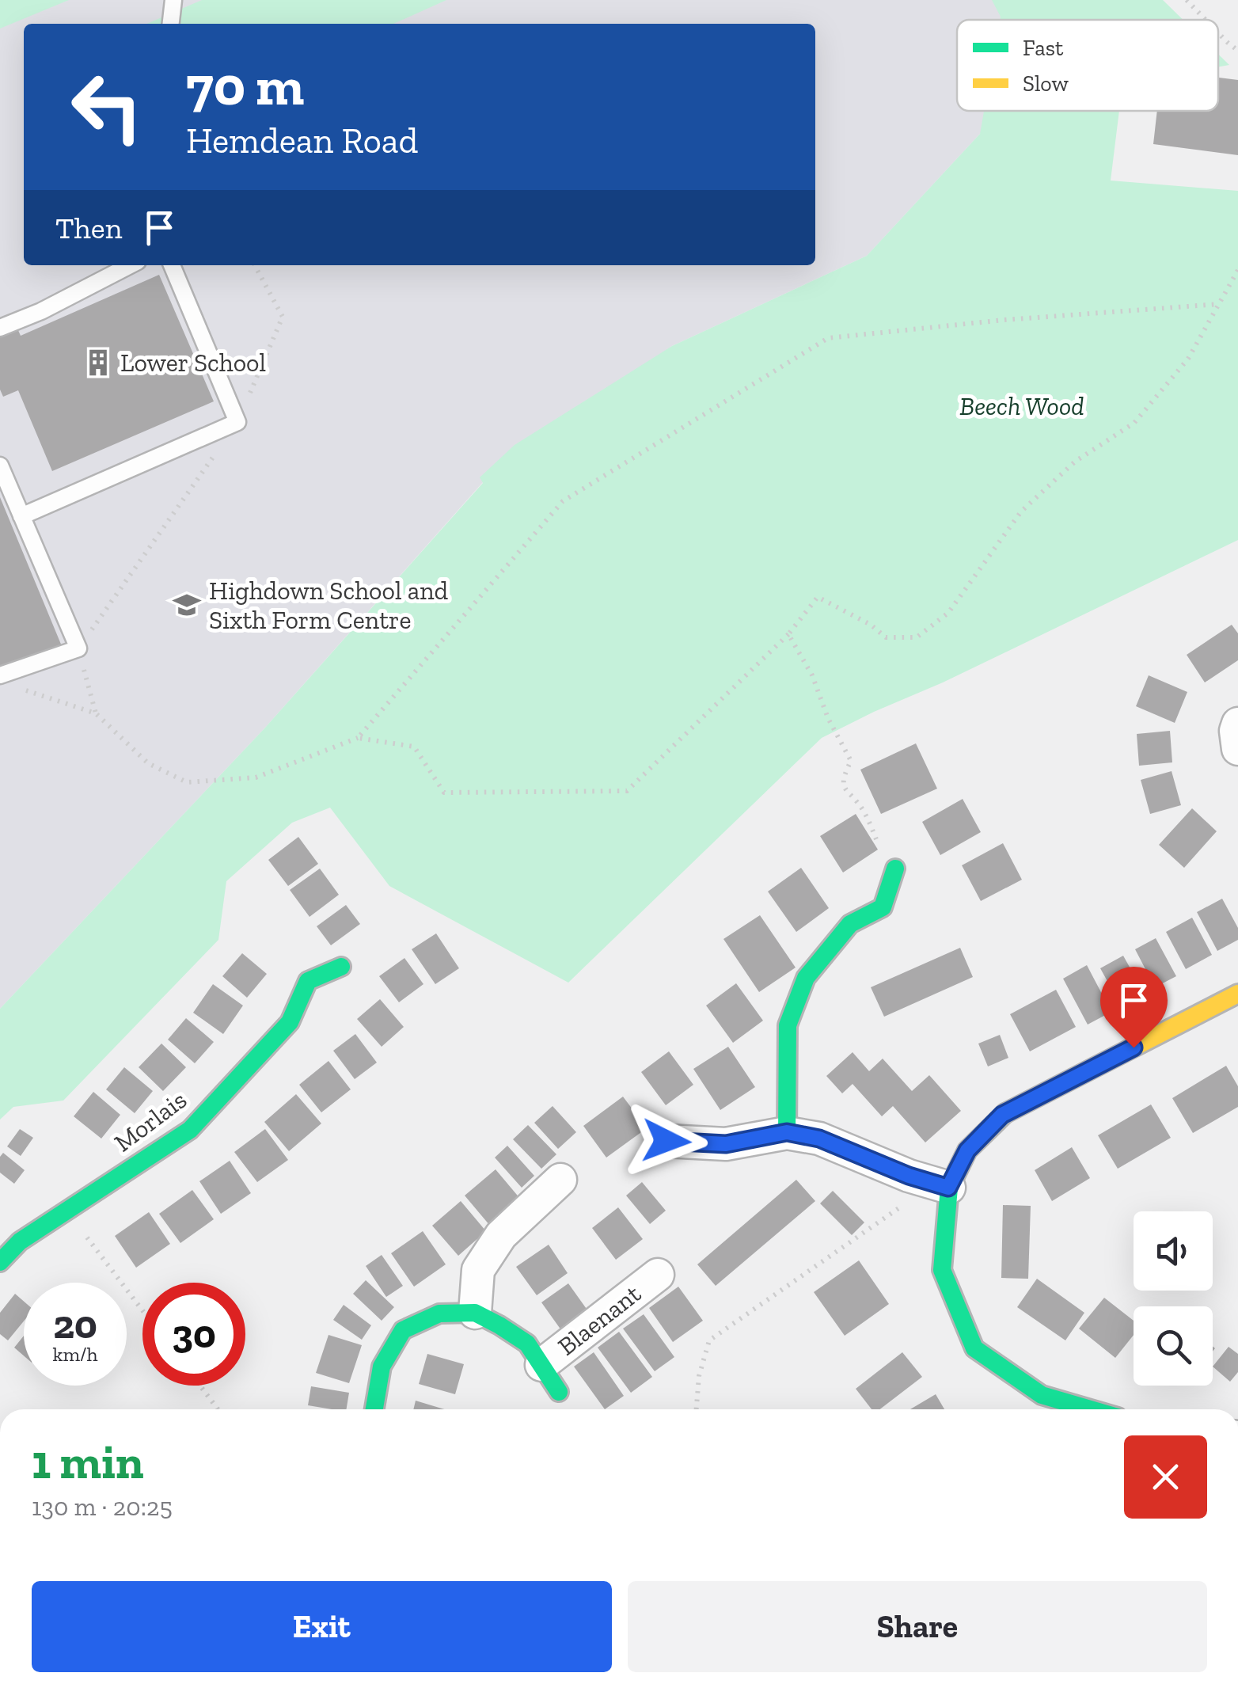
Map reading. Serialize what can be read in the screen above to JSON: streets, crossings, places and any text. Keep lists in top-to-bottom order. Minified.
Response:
{"streets":{"street":["Morlais","Blaenant"]},"parks":["Beech Wood"],"places":{"building":["Lower School"],"school or university":["Highdown School and Sixth Form Centre"]},"legend":["Fast","Slow"],"page":{"turn":["70 m","Hemdean Road"],"then":"Then","speed":"20 km/h","limit":"30","heading":["1 min","130 m · 20:25"],"buttons":["Exit","Share"]}}
